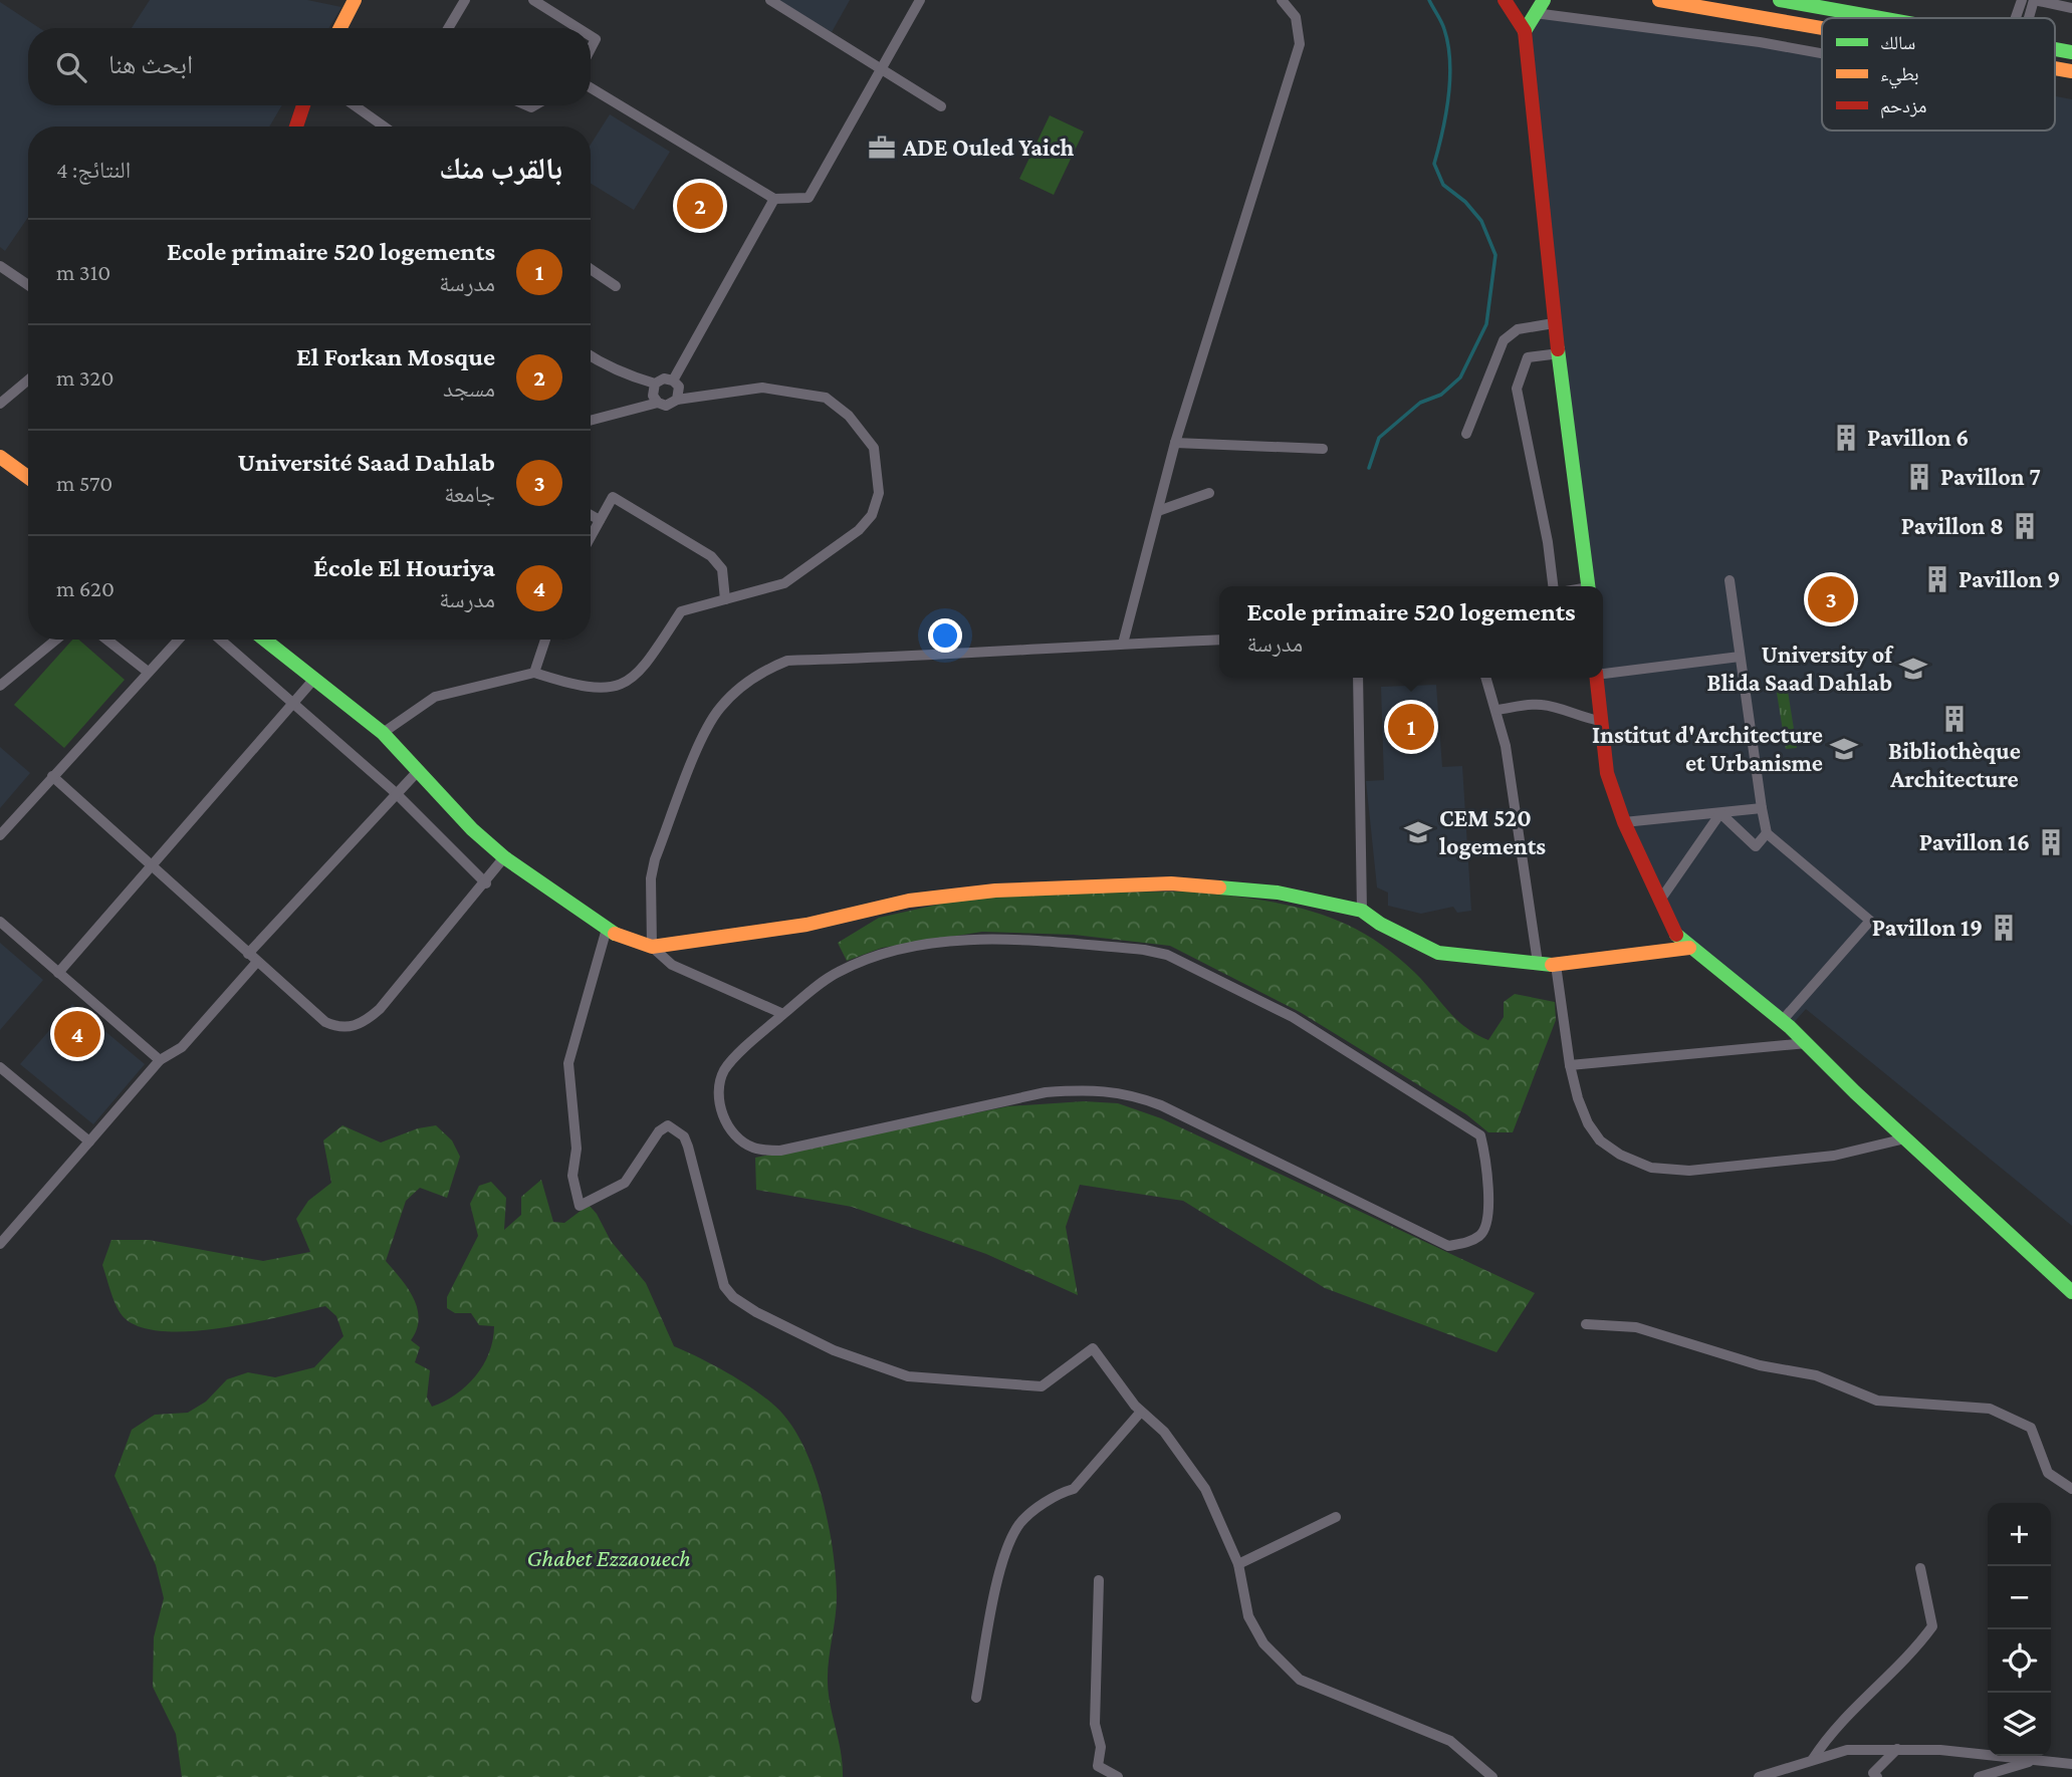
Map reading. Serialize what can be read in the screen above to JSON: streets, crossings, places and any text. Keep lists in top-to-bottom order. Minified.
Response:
{"parks":["Ghabet Ezzaouech"],"places":{"office":["ADE Ouled Yaich"],"building":["Pavillon 6","Pavillon 7","Pavillon 8","Pavillon 9","Bibliothèque Architecture","Pavillon 16","Pavillon 19"],"school or university":["University of Blida Saad Dahlab","Institut d'Architecture et Urbanisme","CEM 520 logements"]},"legend":["سالك","بطيء","مزدحم"],"page":{"search":"ابحث هنا","heading":["بالقرب منك","النتائج: 4"],"pins":["2","3","1","4"],"list":[{"mark":"1","name":"Ecole primaire 520 logements","note":"مدرسة","value":"310 m"},{"mark":"2","name":"El Forkan Mosque","note":"مسجد","value":"320 m"},{"mark":"3","name":"Université Saad Dahlab","note":"جامعة","value":"570 m"},{"mark":"4","name":"École El Houriya","note":"مدرسة","value":"620 m"}],"popup":["Ecole primaire 520 logements","مدرسة"],"map_buttons":["+","−"]}}
